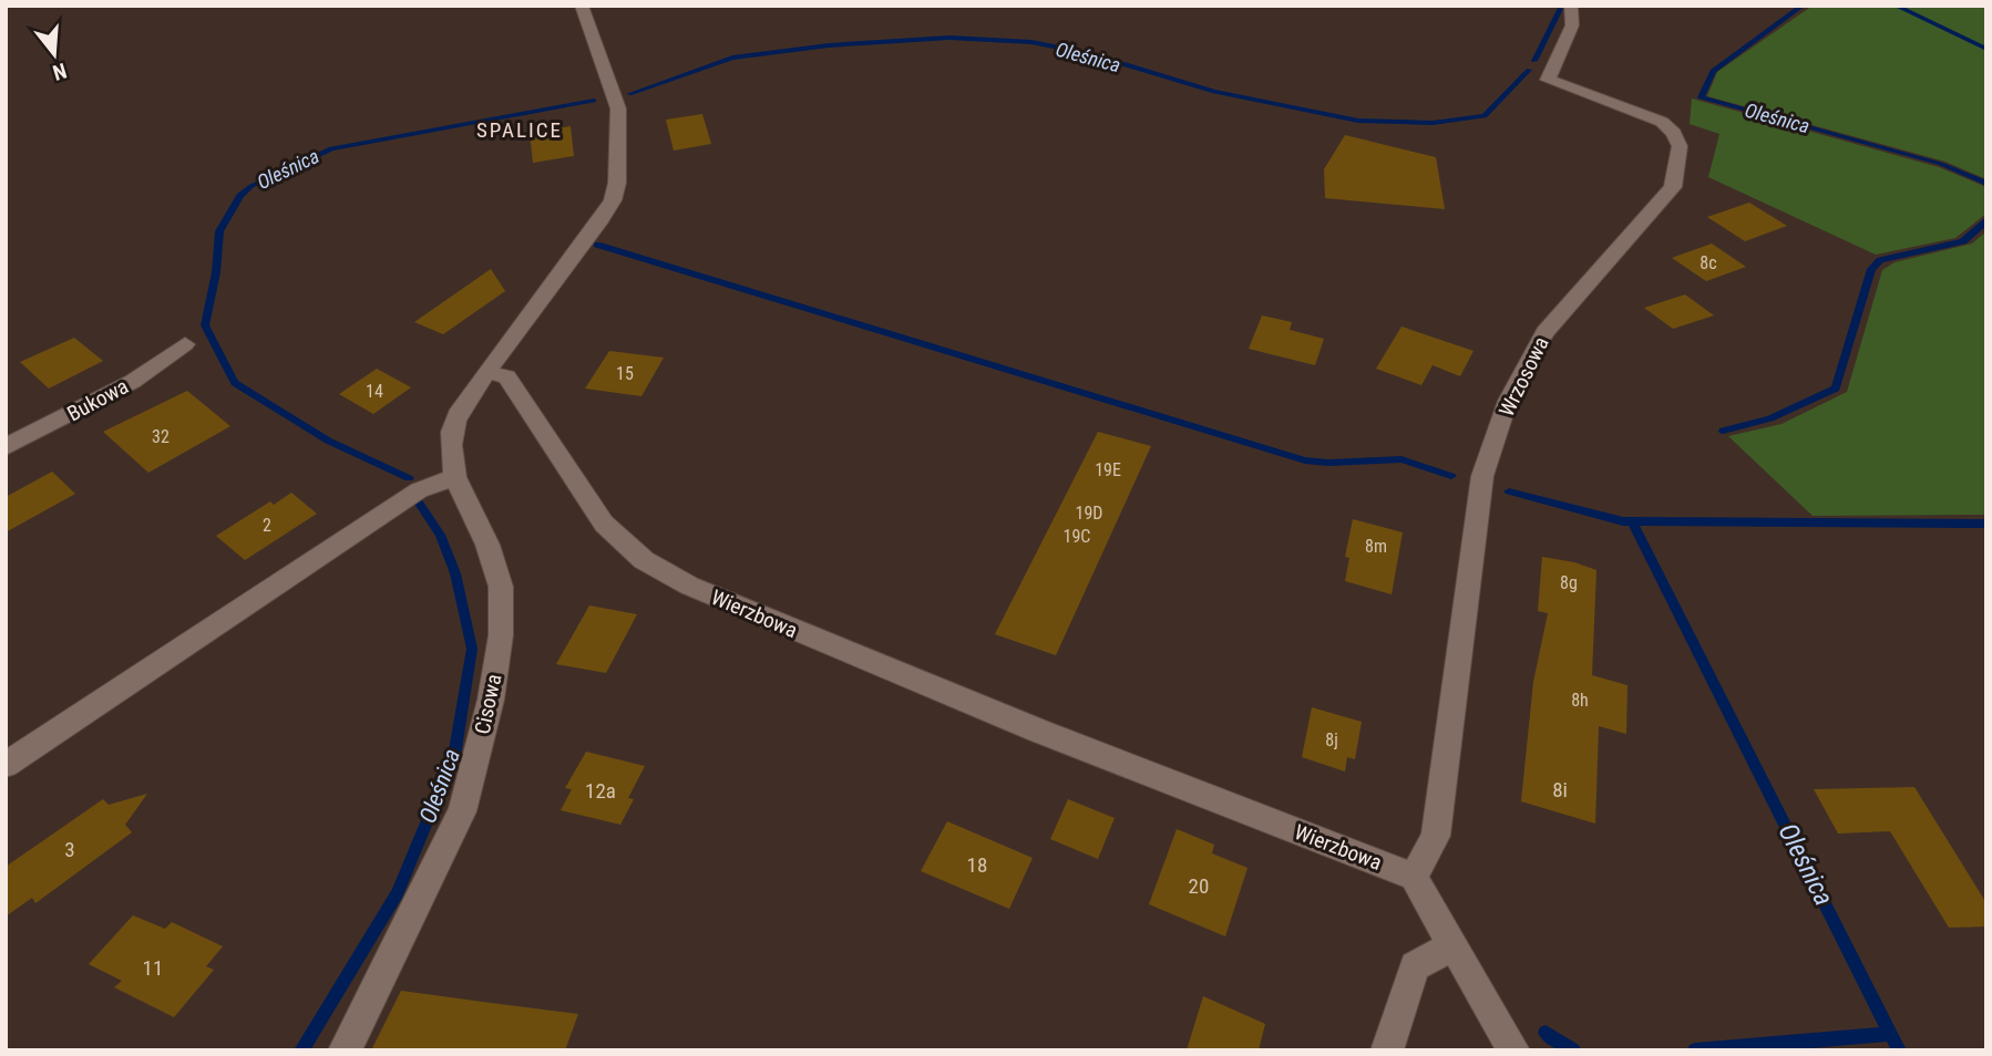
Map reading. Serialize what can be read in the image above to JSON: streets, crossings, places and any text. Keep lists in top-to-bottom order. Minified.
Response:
{"streets":{"street":["Wrzosowa","Bukowa","Wierzbowa","Cisowa"]},"crossings":[["Wrzosowa","Wierzbowa"],["Wierzbowa","Cisowa"]],"districts":["SPALICE"],"water":["Oleśnica"],"house_numbers":["8c","15","14","32","19E","19D","2","19C","8m","8g","8h","8j","8i","12a","3","18","20","11"],"north":"bottom"}
